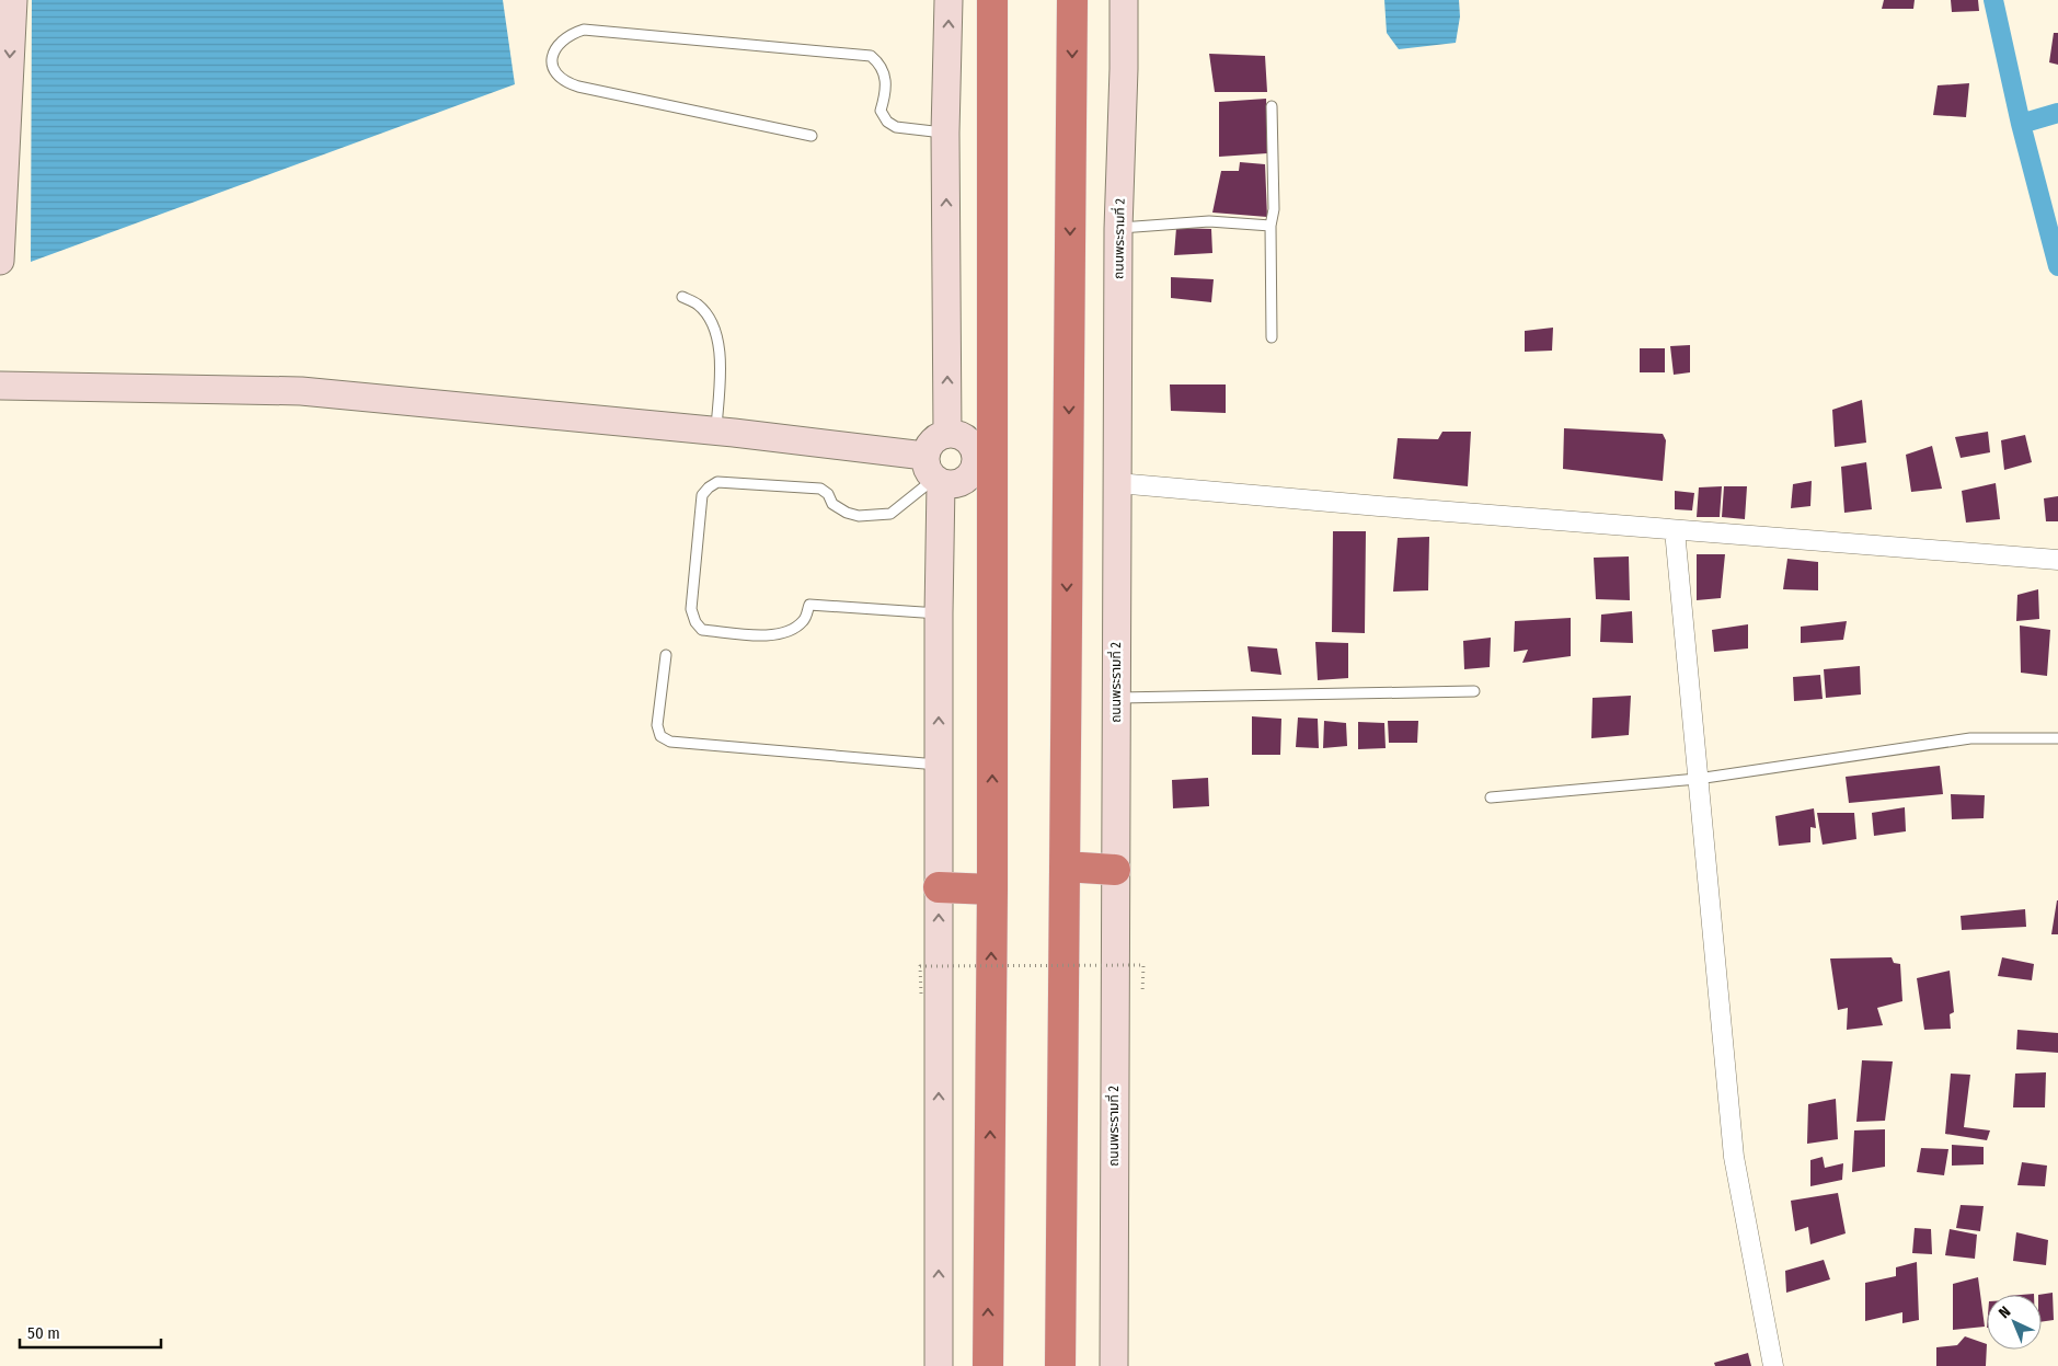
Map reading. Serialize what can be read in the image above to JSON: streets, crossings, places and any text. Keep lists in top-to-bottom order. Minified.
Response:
{"streets":{"main road":["ถนนพระรามที่ 2"]},"scale_bar":"50 m","north":"top left"}
